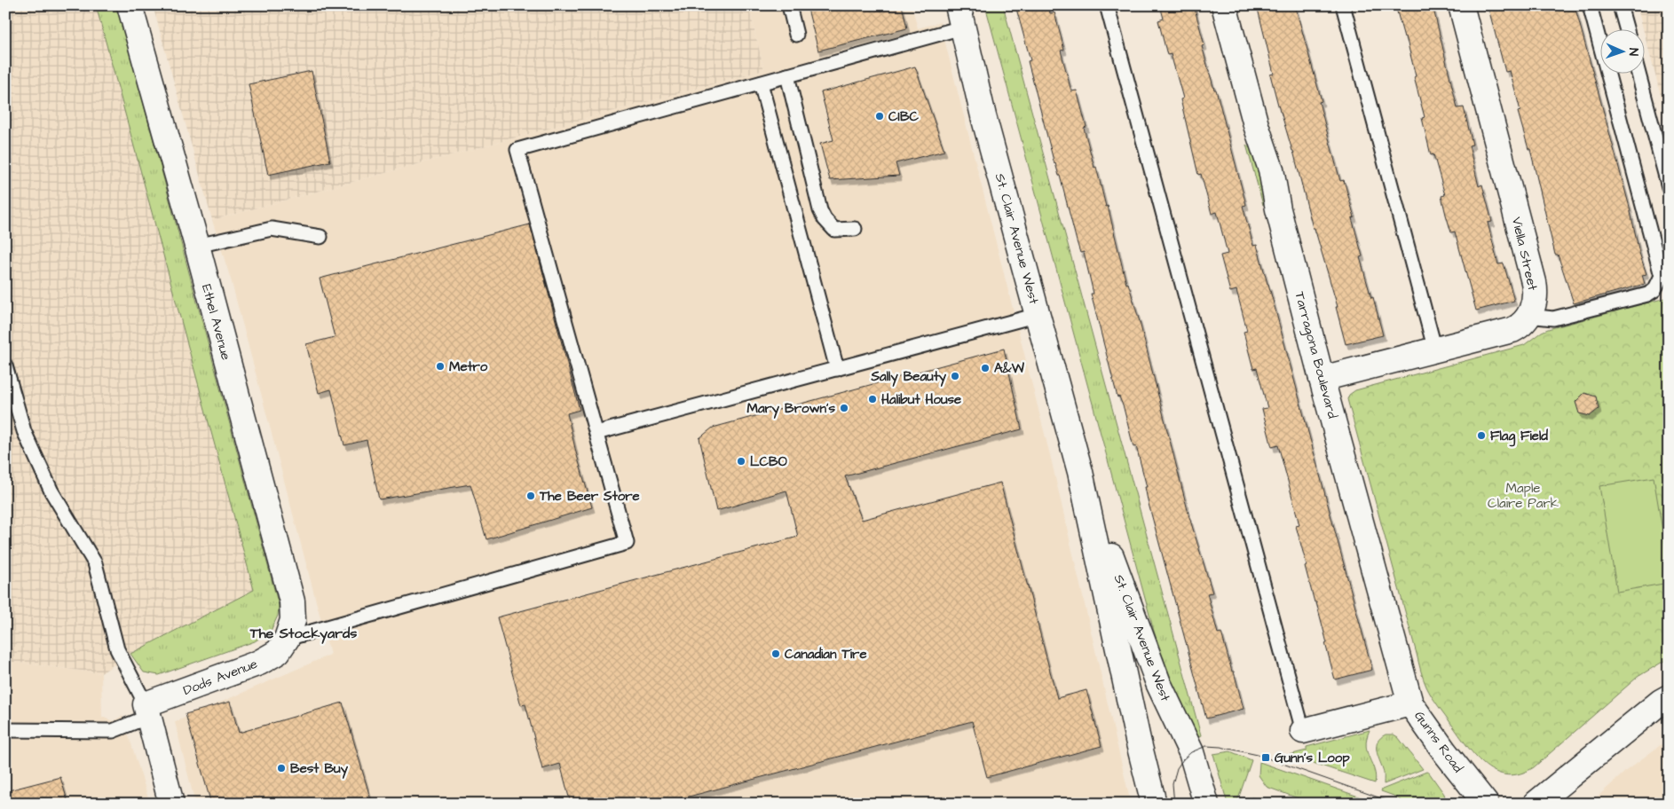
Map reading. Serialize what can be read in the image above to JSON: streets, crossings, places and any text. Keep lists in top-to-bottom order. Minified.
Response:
{"streets":{"street":["St. Clair Avenue West","Viella Street","Ethel Avenue","Tarragona Boulevard","Dods Avenue","Gunns Road"]},"crossings":[["Ethel Avenue","Dods Avenue"],["Tarragona Boulevard","Gunns Road"]],"districts":["The Stockyards"],"parks":["Maple Claire Park"],"places":{"other":["CIBC","Metro","A&W","Sally Beauty","Halibut House","Mary Brown's","Flag Field","LCBO","The Beer Store","Canadian Tire","Best Buy"],"transit":["Gunn's Loop"]},"north":"right"}
